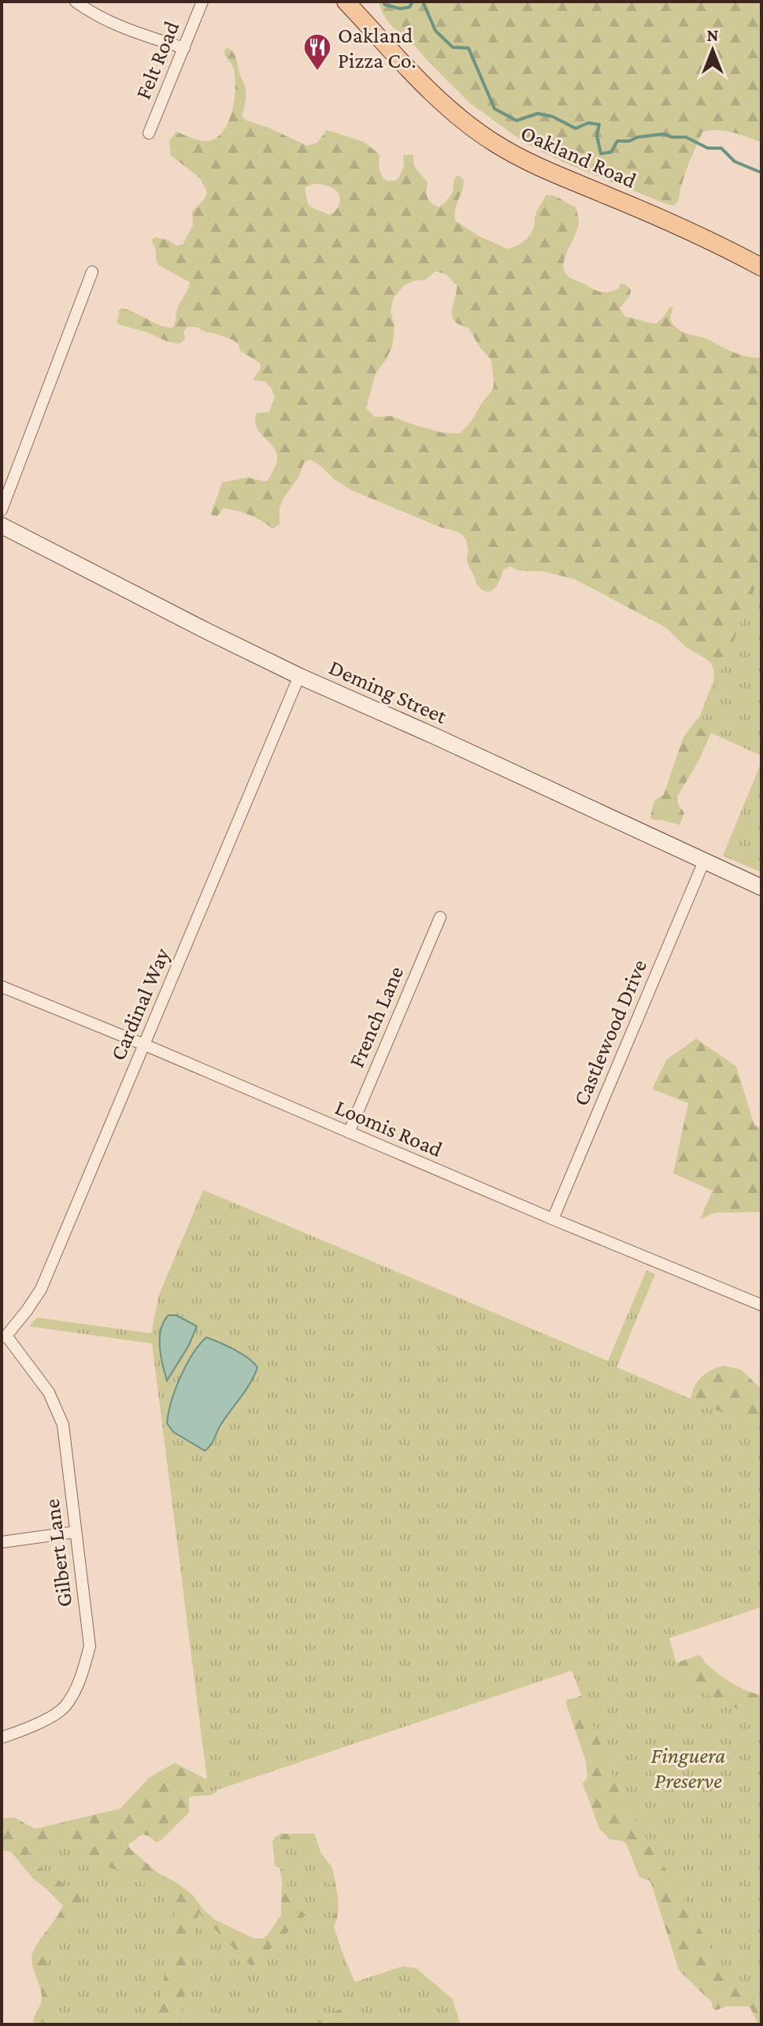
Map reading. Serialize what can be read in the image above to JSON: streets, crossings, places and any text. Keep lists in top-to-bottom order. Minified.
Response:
{"streets":{"main road":["Oakland Road"],"street":["Felt Road","Deming Street","Cardinal Way","French Lane","Castlewood Drive","Loomis Road","Gilbert Lane"]},"crossings":[["Deming Street","Cardinal Way"],["Deming Street","Castlewood Drive"],["Cardinal Way","Loomis Road"],["Cardinal Way","Gilbert Lane"],["French Lane","Loomis Road"],["Castlewood Drive","Loomis Road"]],"parks":["Finguera Preserve"],"places":{"restaurant":["Oakland Pizza Co."]},"north":"top"}
